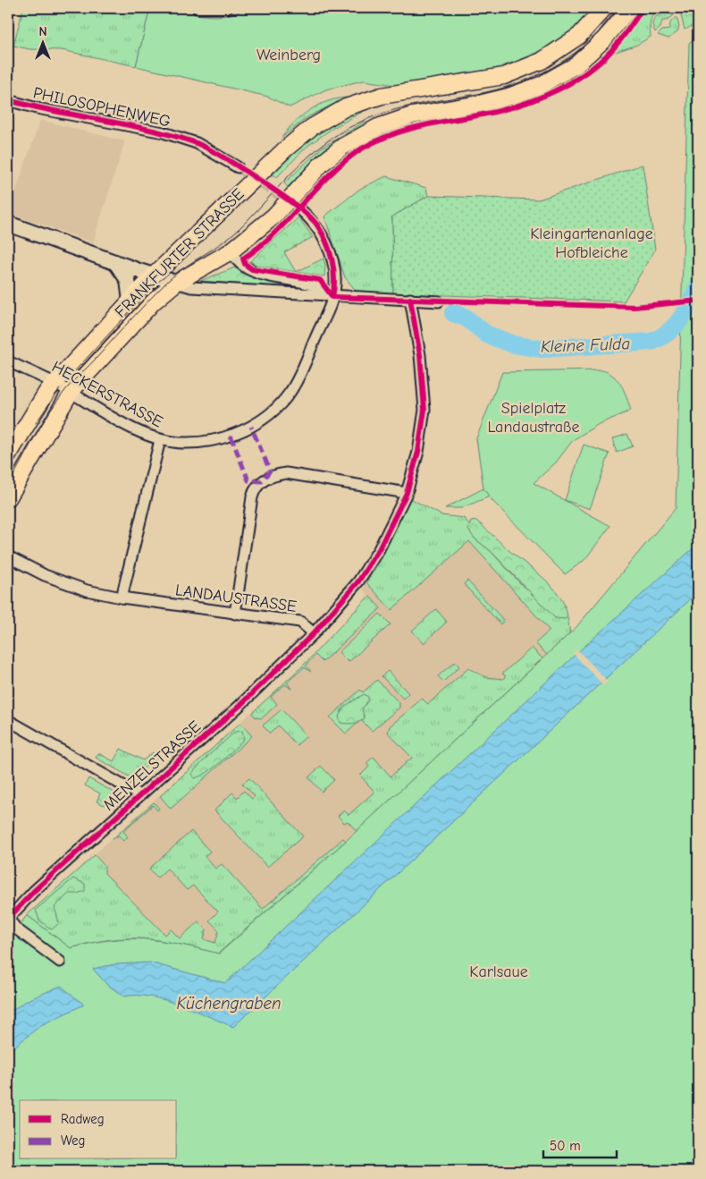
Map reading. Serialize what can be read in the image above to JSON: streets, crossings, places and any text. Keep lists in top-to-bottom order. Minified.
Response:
{"streets":{"main road":["FRANKFURTER STRASSE"],"street":["PHILOSOPHENWEG","HECKERSTRASSE","LANDAUSTRASSE","MENZELSTRASSE"]},"crossings":[["FRANKFURTER STRASSE","HECKERSTRASSE"],["LANDAUSTRASSE","MENZELSTRASSE"]],"water":["Kleine Fulda","Küchengraben"],"parks":["Weinberg","Kleingartenanlage Hofbleiche","Spielplatz Landaustraße","Karlsaue"],"legend":["Radweg","Weg"],"scale_bar":"50 m","north":"top"}
